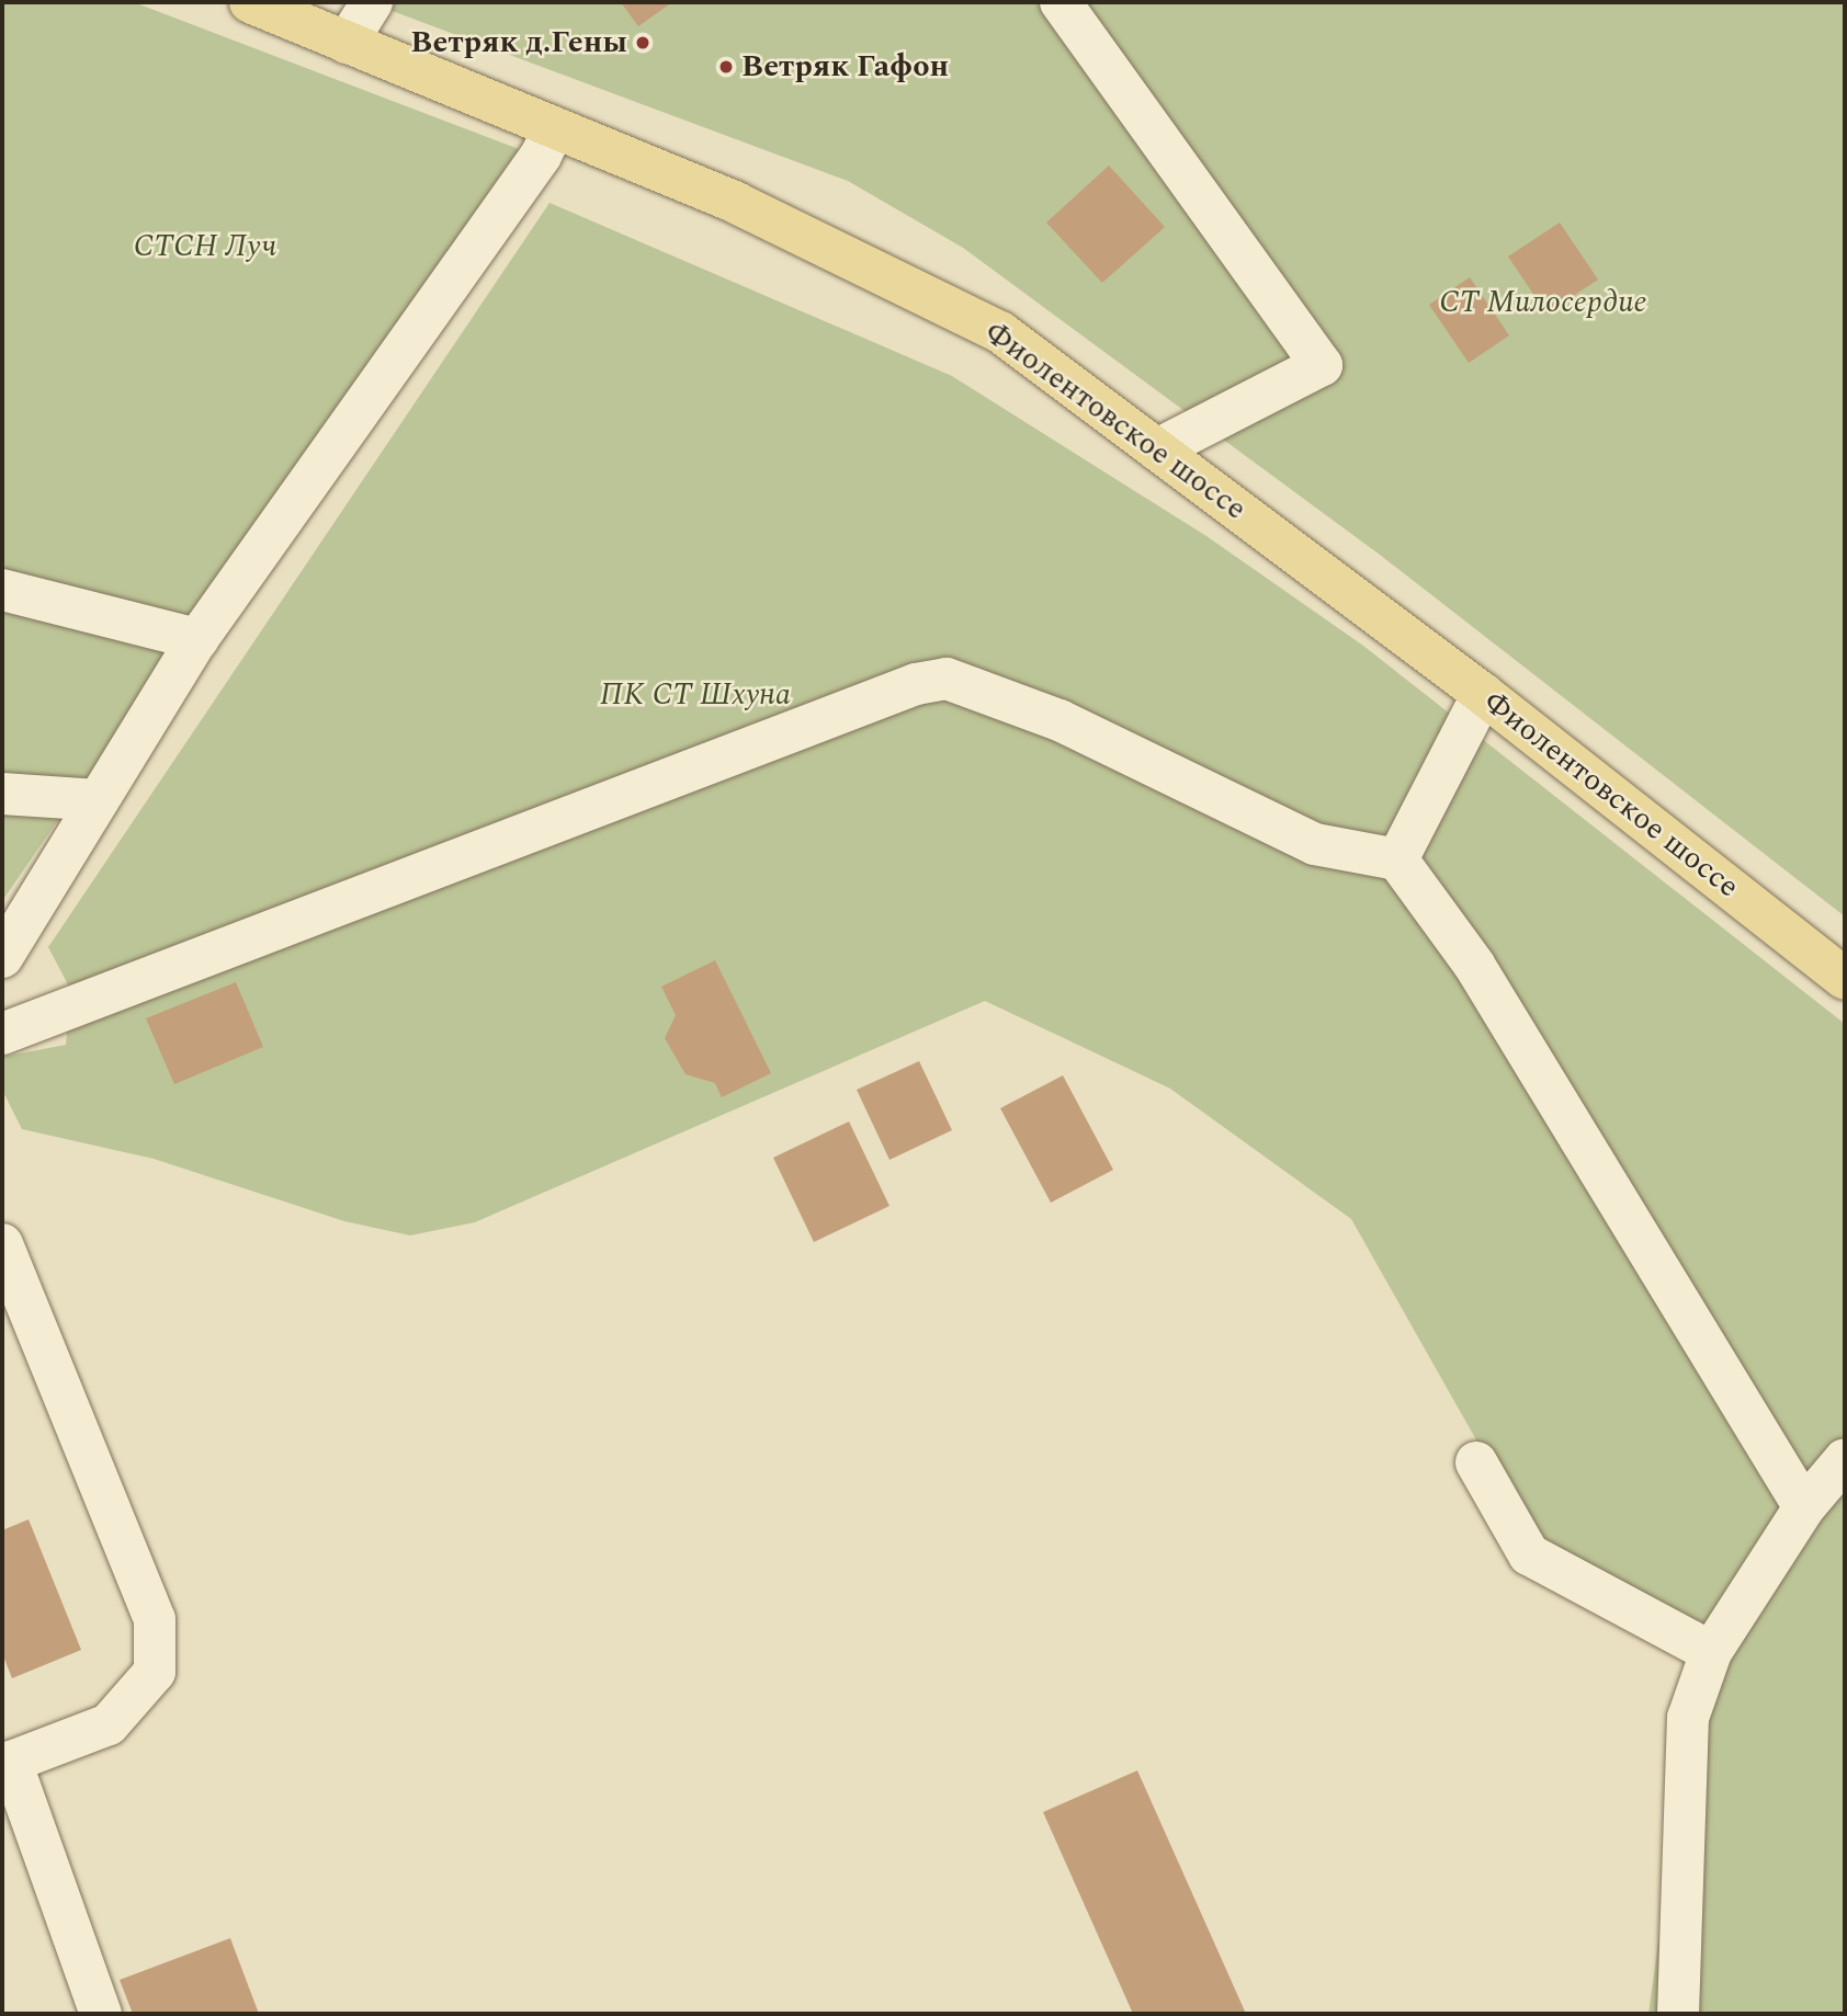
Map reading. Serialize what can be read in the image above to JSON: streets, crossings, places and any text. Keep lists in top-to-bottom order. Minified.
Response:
{"streets":{"main road":["Фиолентовское шоссе"]},"parks":["СТСН Луч","СТ Милосердие","ПК СТ Шхуна"],"places":["Ветряк д.Гены","Ветряк Гафон"]}
